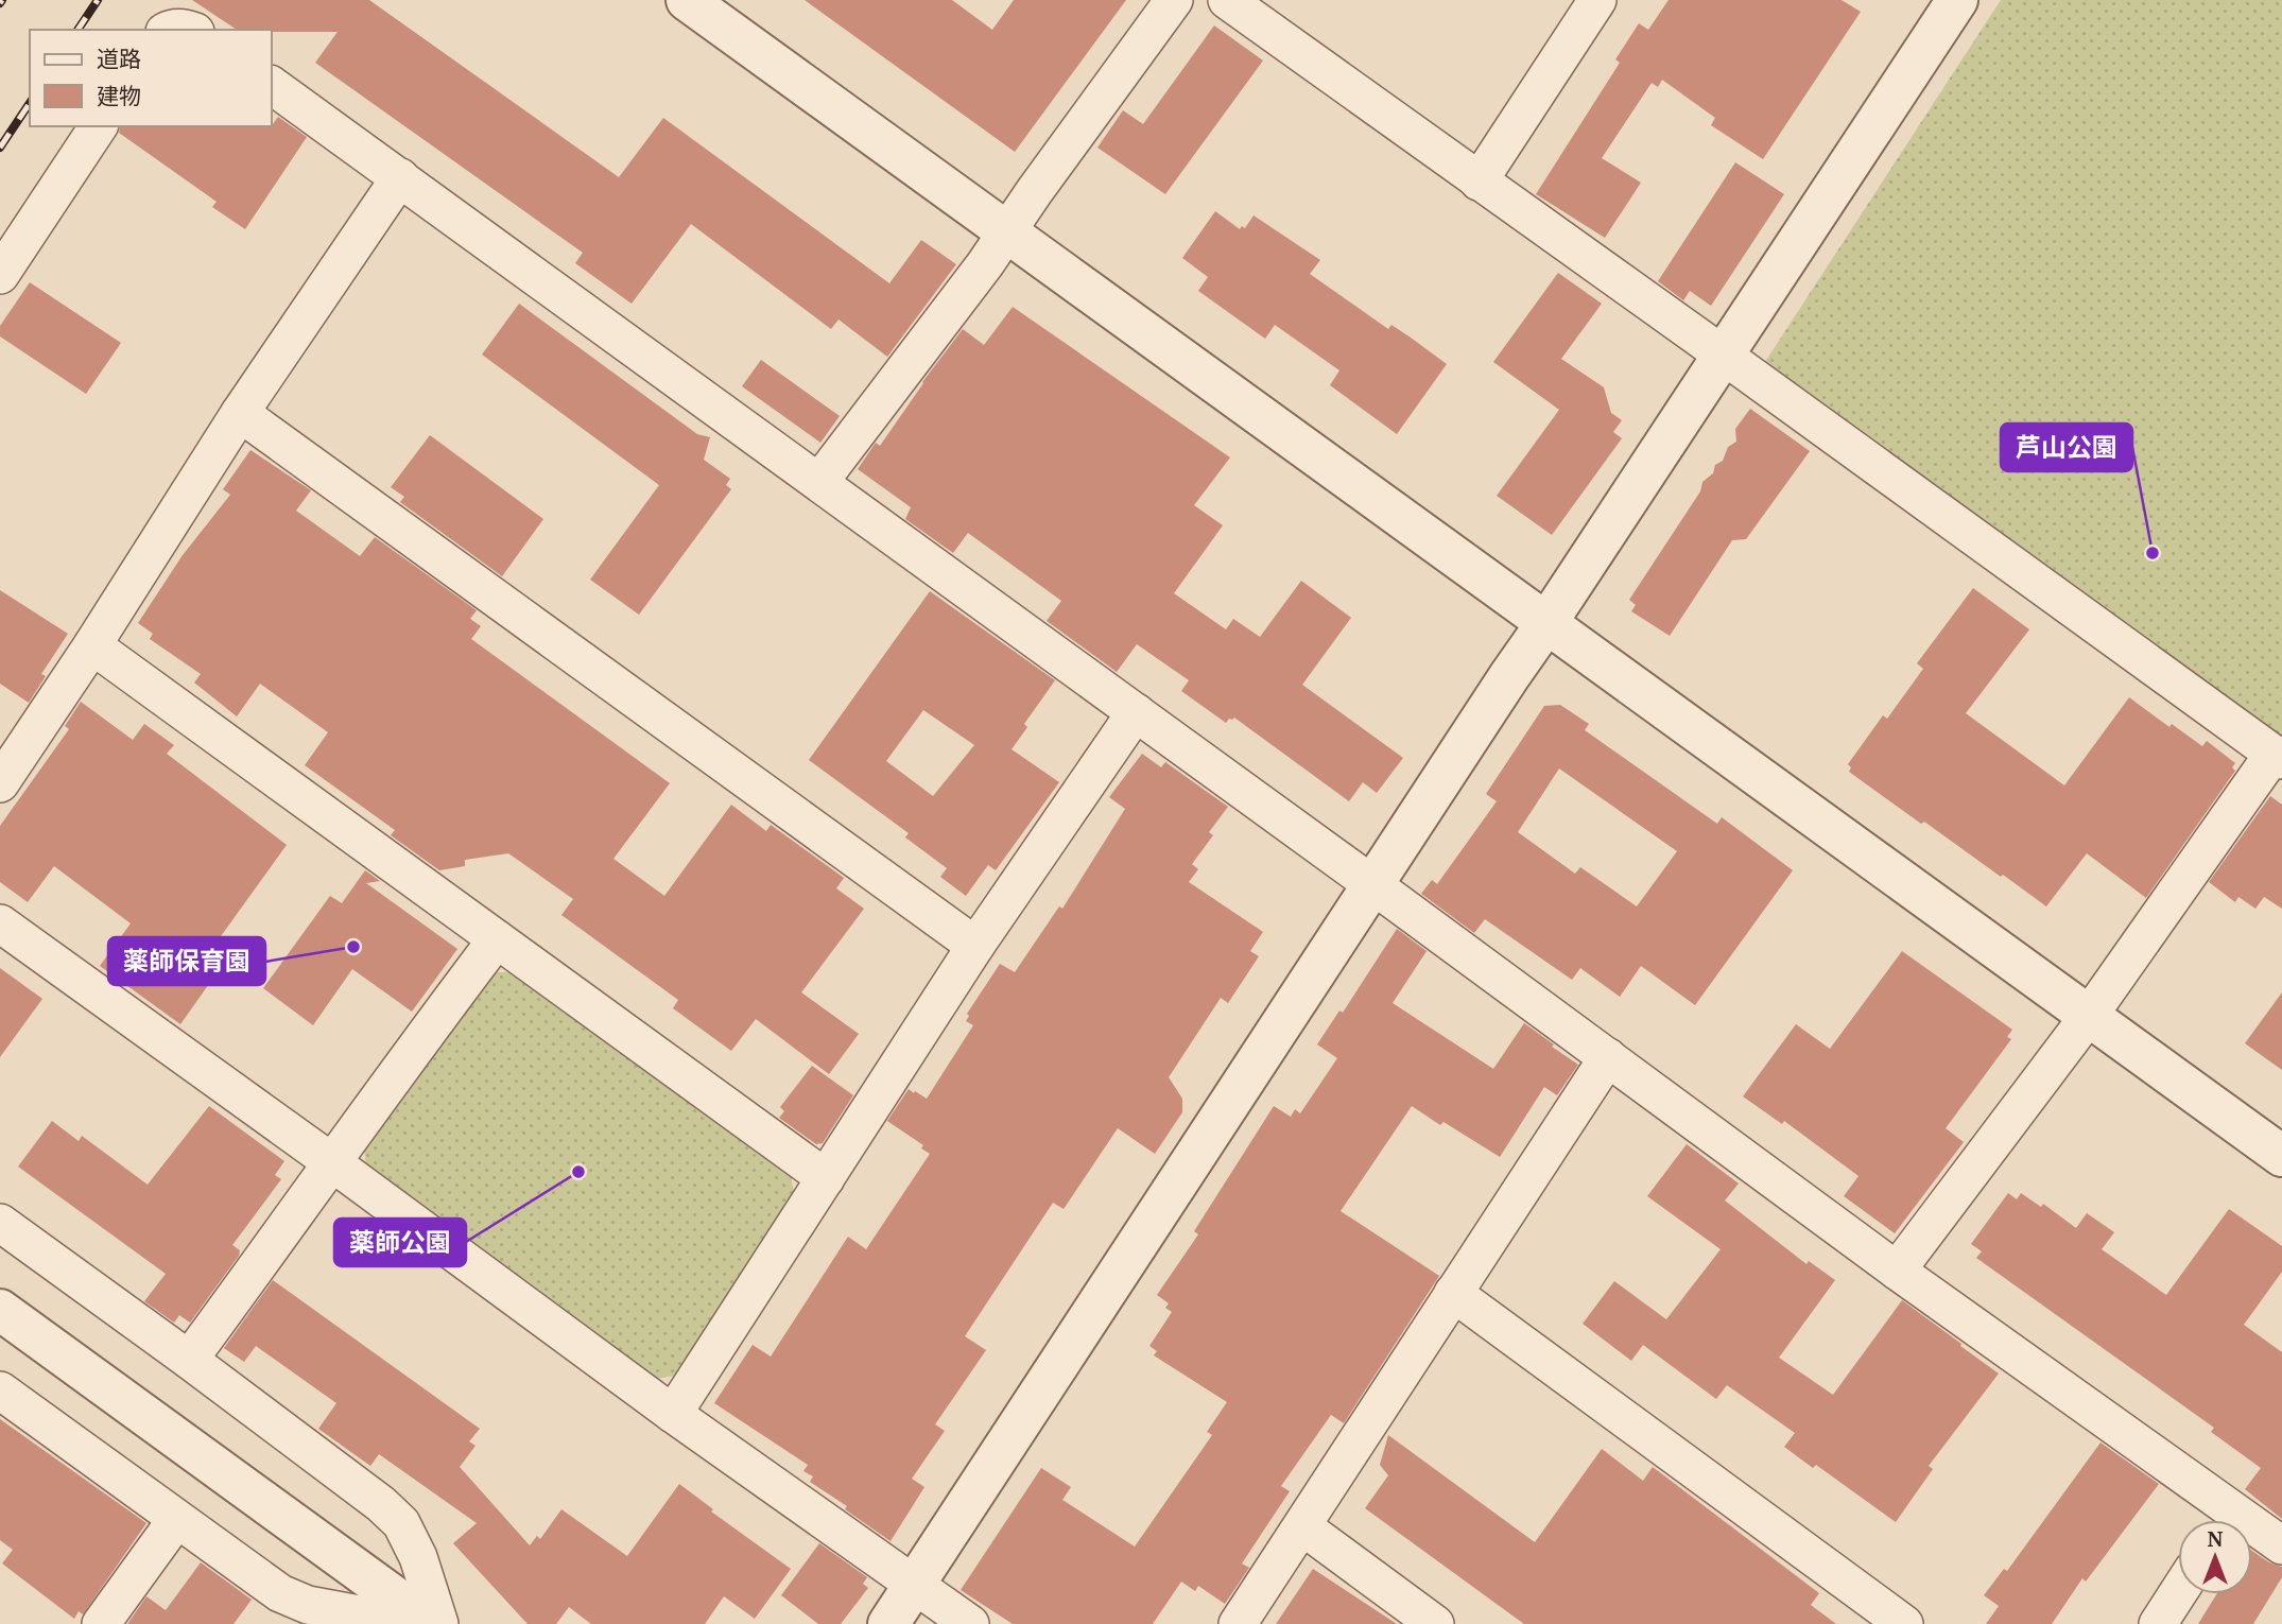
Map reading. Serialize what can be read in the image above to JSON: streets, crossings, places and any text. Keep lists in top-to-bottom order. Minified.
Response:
{"places":["芦山公園","薬師保育園","薬師公園"],"legend":["道路","建物"],"north":"top"}
